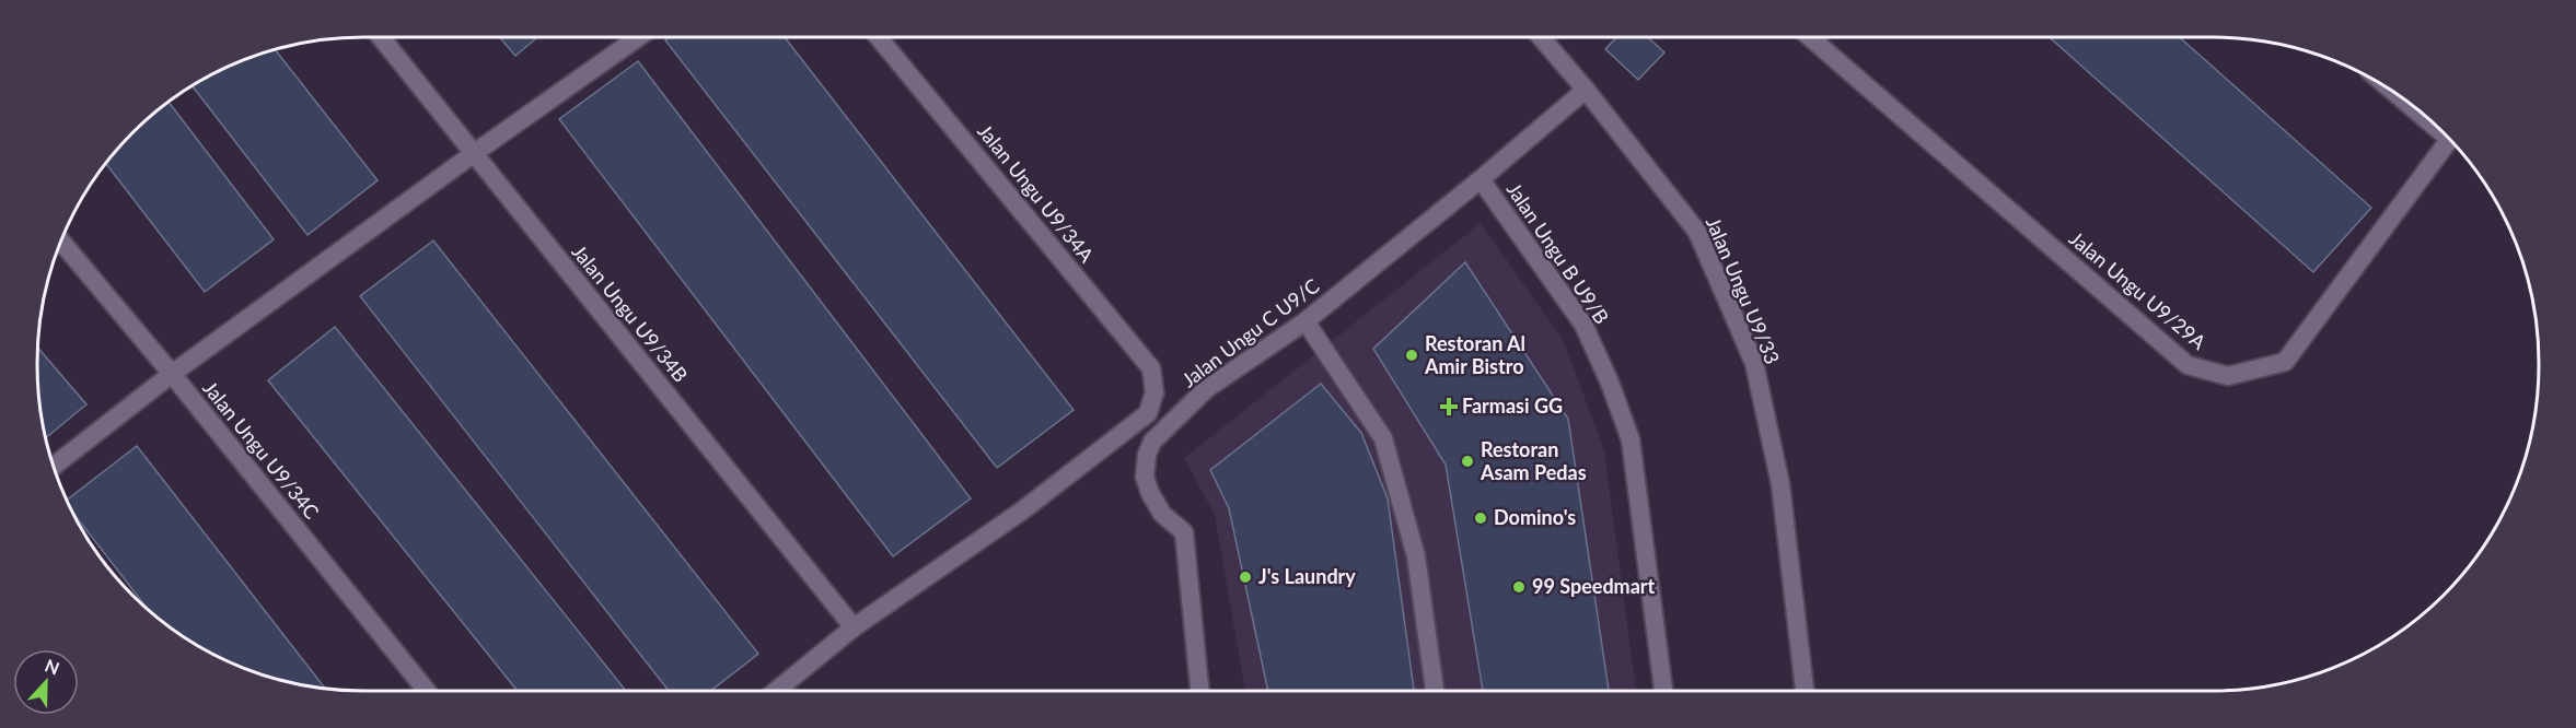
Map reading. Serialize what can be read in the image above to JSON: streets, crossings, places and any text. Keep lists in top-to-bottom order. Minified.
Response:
{"streets":{"street":["Jalan Ungu U9/34A","Jalan Ungu B U9/B","Jalan Ungu U9/33","Jalan Ungu U9/29A","Jalan Ungu U9/34B","Jalan Ungu C U9/C","Jalan Ungu U9/34C"]},"crossings":[["Jalan Ungu U9/34A","Jalan Ungu U9/34B"],["Jalan Ungu B U9/B","Jalan Ungu C U9/C"],["Jalan Ungu U9/33","Jalan Ungu C U9/C"]],"places":{"other":["Restoran Al Amir Bistro","Restoran Asam Pedas","Domino's","J's Laundry","99 Speedmart"],"health":["Farmasi GG"]},"north":"top"}
